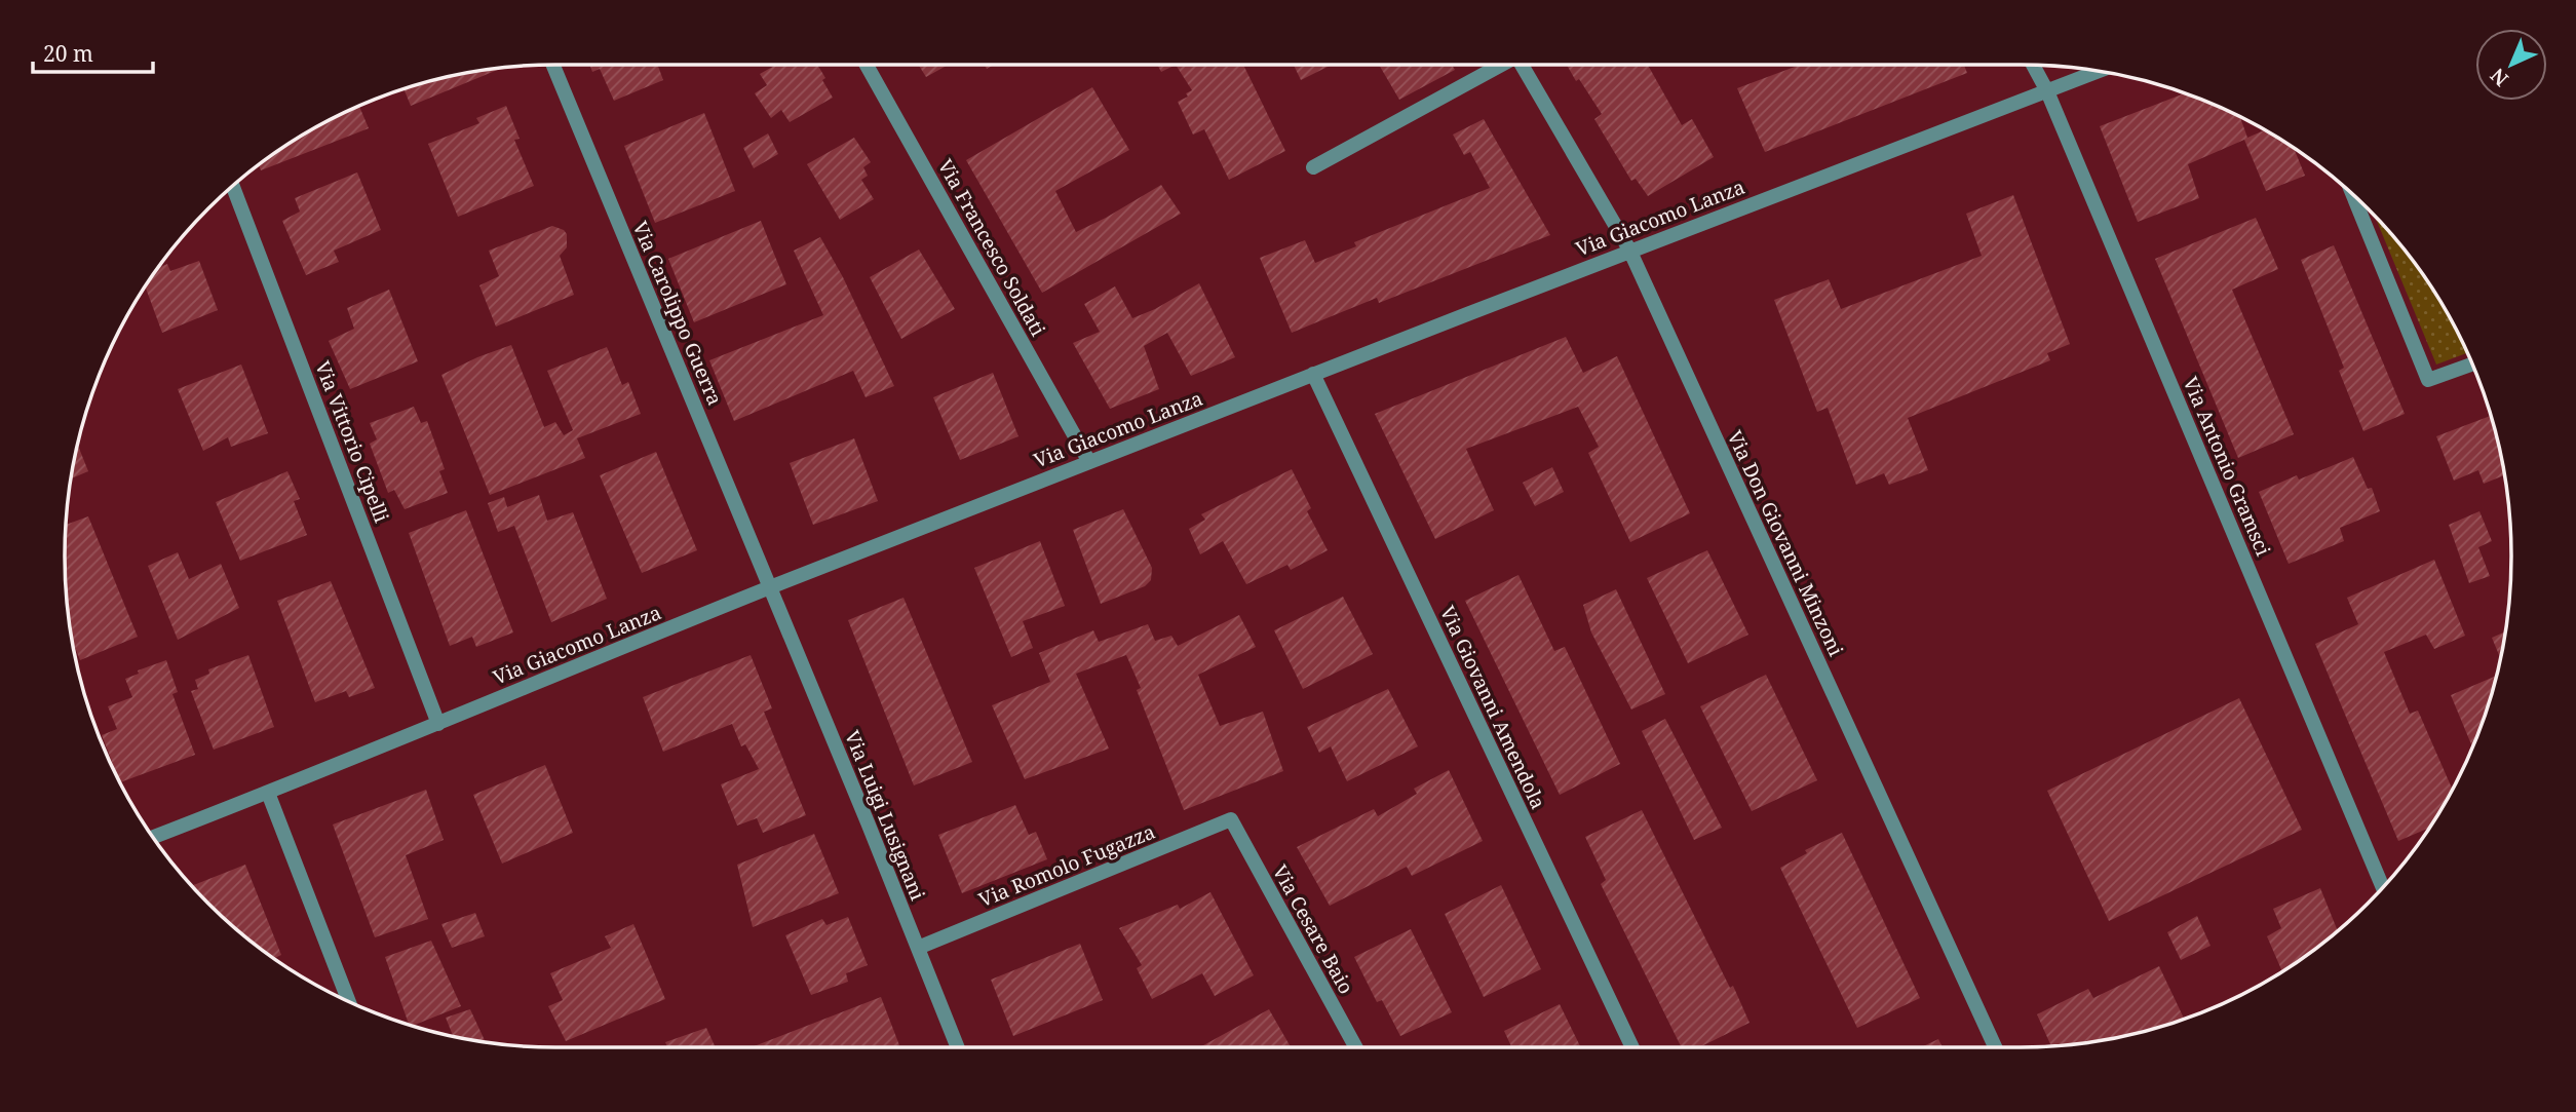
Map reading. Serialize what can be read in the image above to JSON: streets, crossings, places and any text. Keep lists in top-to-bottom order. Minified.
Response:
{"streets":{"street":["Via Giacomo Lanza","Via Francesco Soldati","Via Carolippo Guerra","Via Vittorio Cipelli","Via Antonio Gramsci","Via Don Giovanni Minzoni","Via Giovanni Amendola","Via Luigi Lusignani","Via Romolo Fugazza","Via Cesare Baio"]},"crossings":[["Via Giacomo Lanza","Via Francesco Soldati"],["Via Giacomo Lanza","Via Carolippo Guerra"],["Via Giacomo Lanza","Via Vittorio Cipelli"],["Via Giacomo Lanza","Via Antonio Gramsci"],["Via Giacomo Lanza","Via Don Giovanni Minzoni"],["Via Giacomo Lanza","Via Giovanni Amendola"],["Via Giacomo Lanza","Via Luigi Lusignani"],["Via Carolippo Guerra","Via Luigi Lusignani"],["Via Luigi Lusignani","Via Romolo Fugazza"],["Via Romolo Fugazza","Via Cesare Baio"]],"scale_bar":"20 m","north":"bottom left"}
